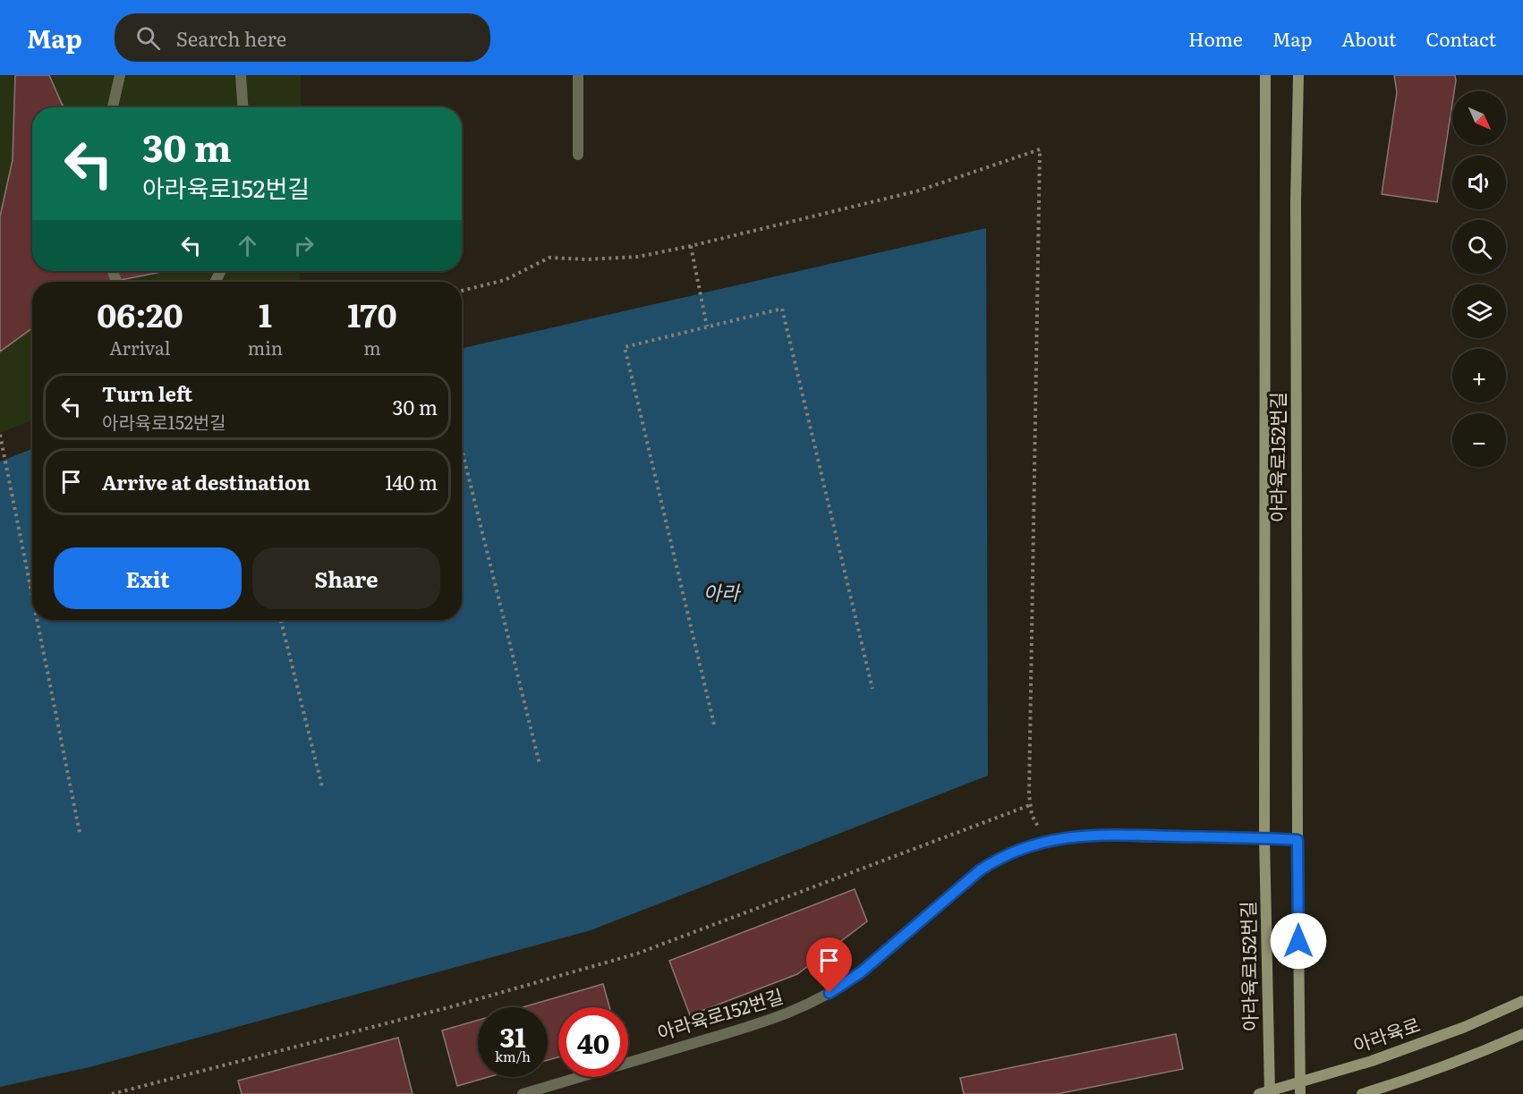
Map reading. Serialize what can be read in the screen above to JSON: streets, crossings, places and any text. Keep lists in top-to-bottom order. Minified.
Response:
{"streets":{"street":["아라육로152번길","아라육로"]},"crossings":[["아라육로152번길","아라육로"]],"water":["아라"],"north":"bottom right","page":{"header":"Map","search":"Search here","nav":["Home","Map","About","Contact"],"map_buttons":["+","−"],"turn":["30 m","아라육로152번길"],"eta":["06:20","Arrival","1","min","170","m"],"list":[{"name":"Turn left","note":"아라육로152번길","value":"30 m"},{"name":"Arrive at destination","value":"140 m"}],"buttons":["Exit","Share"],"speed":"31 km/h","limit":"40"}}
